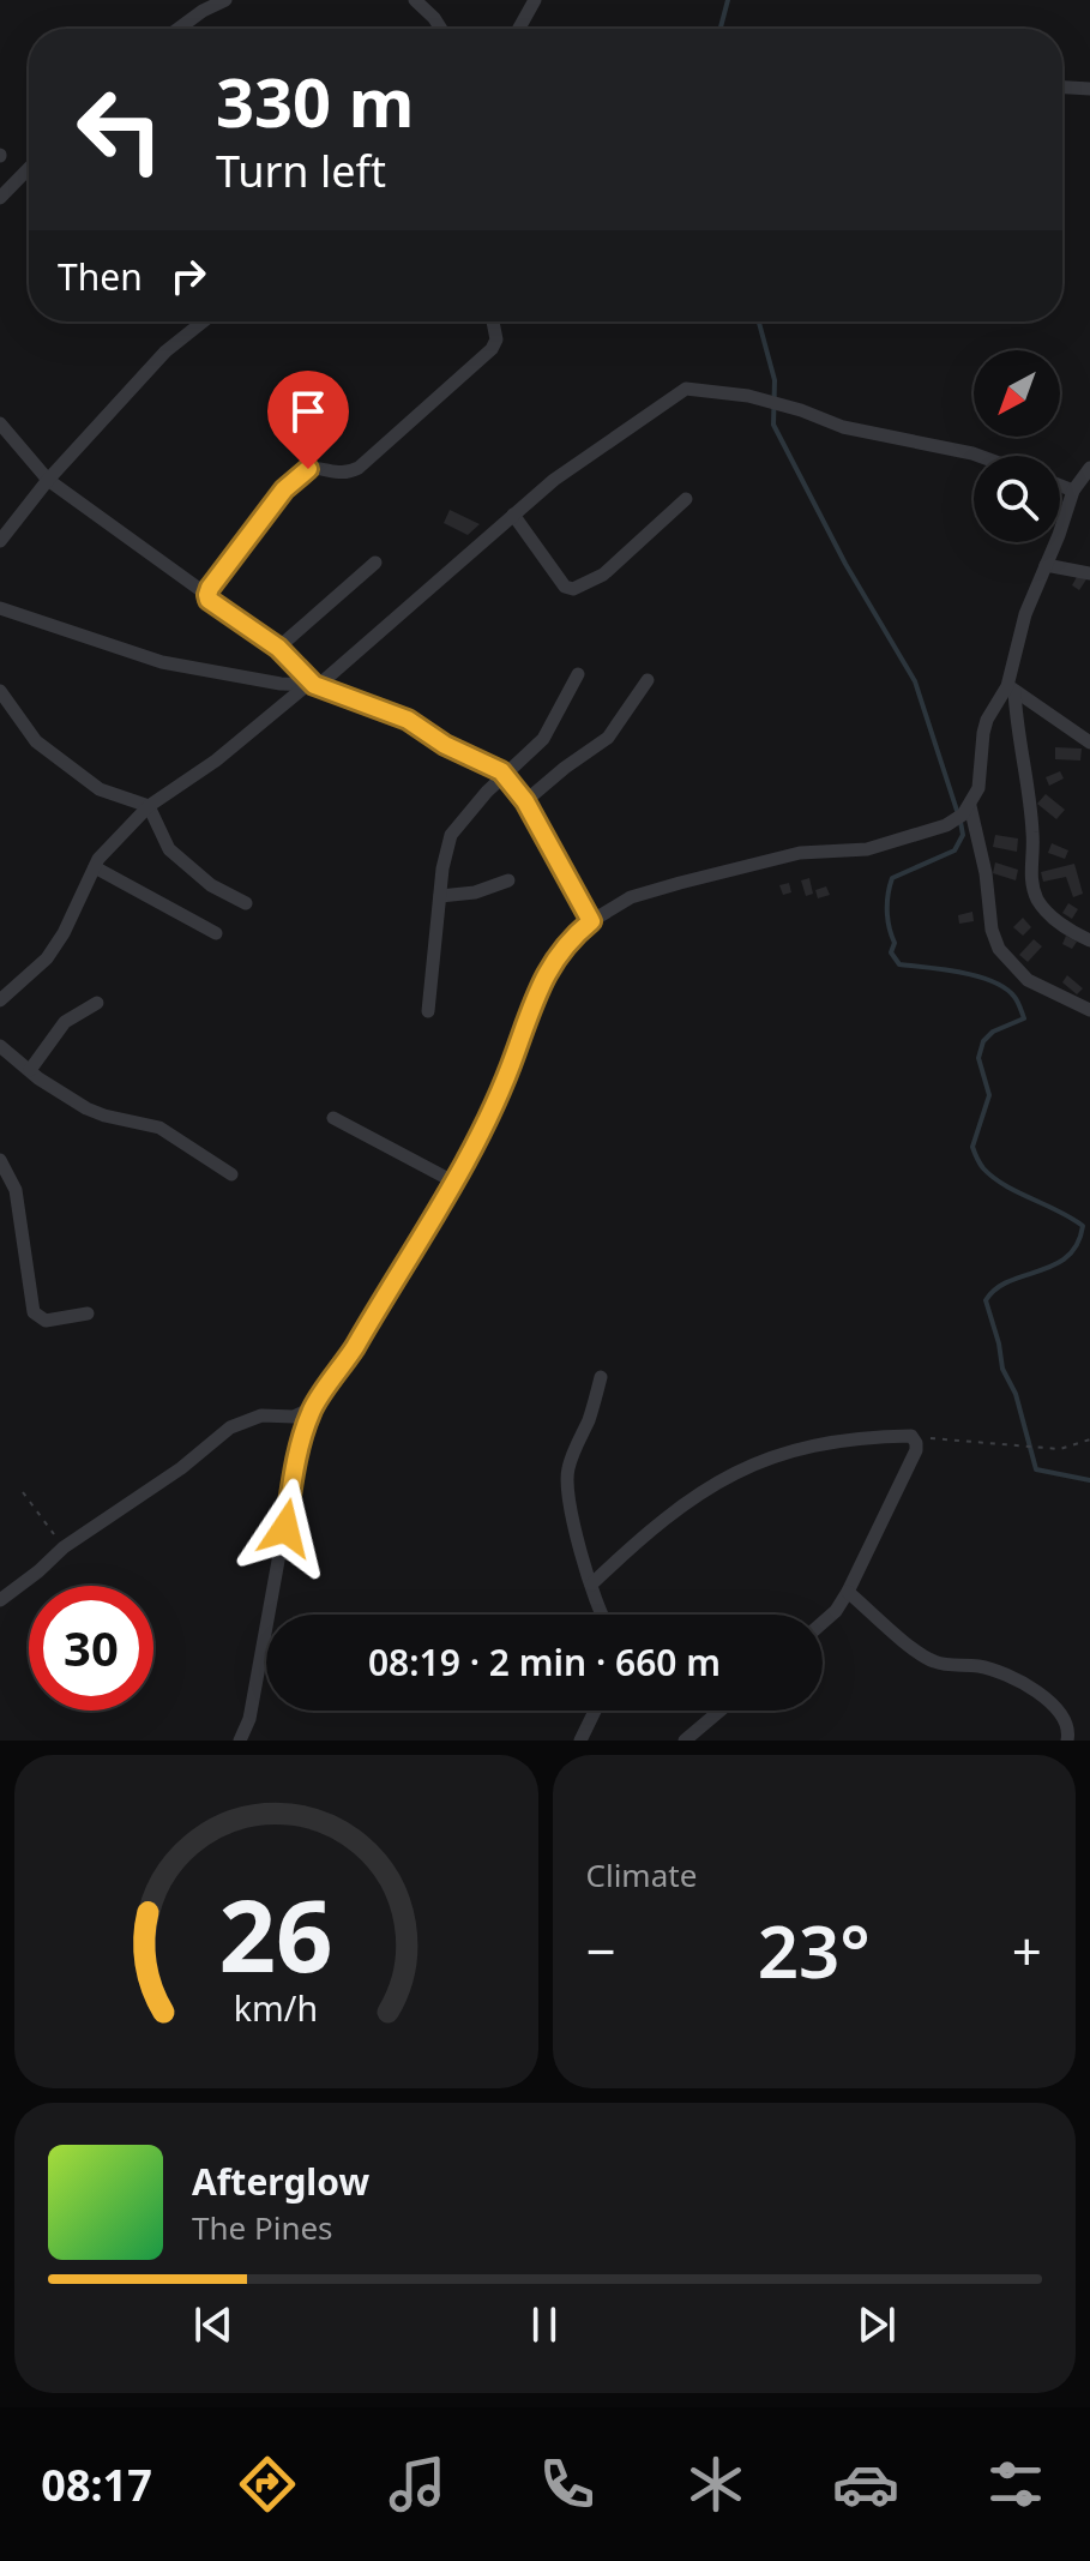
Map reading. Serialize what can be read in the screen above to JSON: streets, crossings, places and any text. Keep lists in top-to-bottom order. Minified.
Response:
{"north":"bottom left","page":{"turn":["330 m","Turn left"],"then":"Then","limit":"30","trip":"08:19 · 2 min · 660 m","tile":"Climate","heat":["−","23°","+"],"song":["Afterglow","The Pines"],"tabs":"08:17","gauge":["26","km/h"]}}
